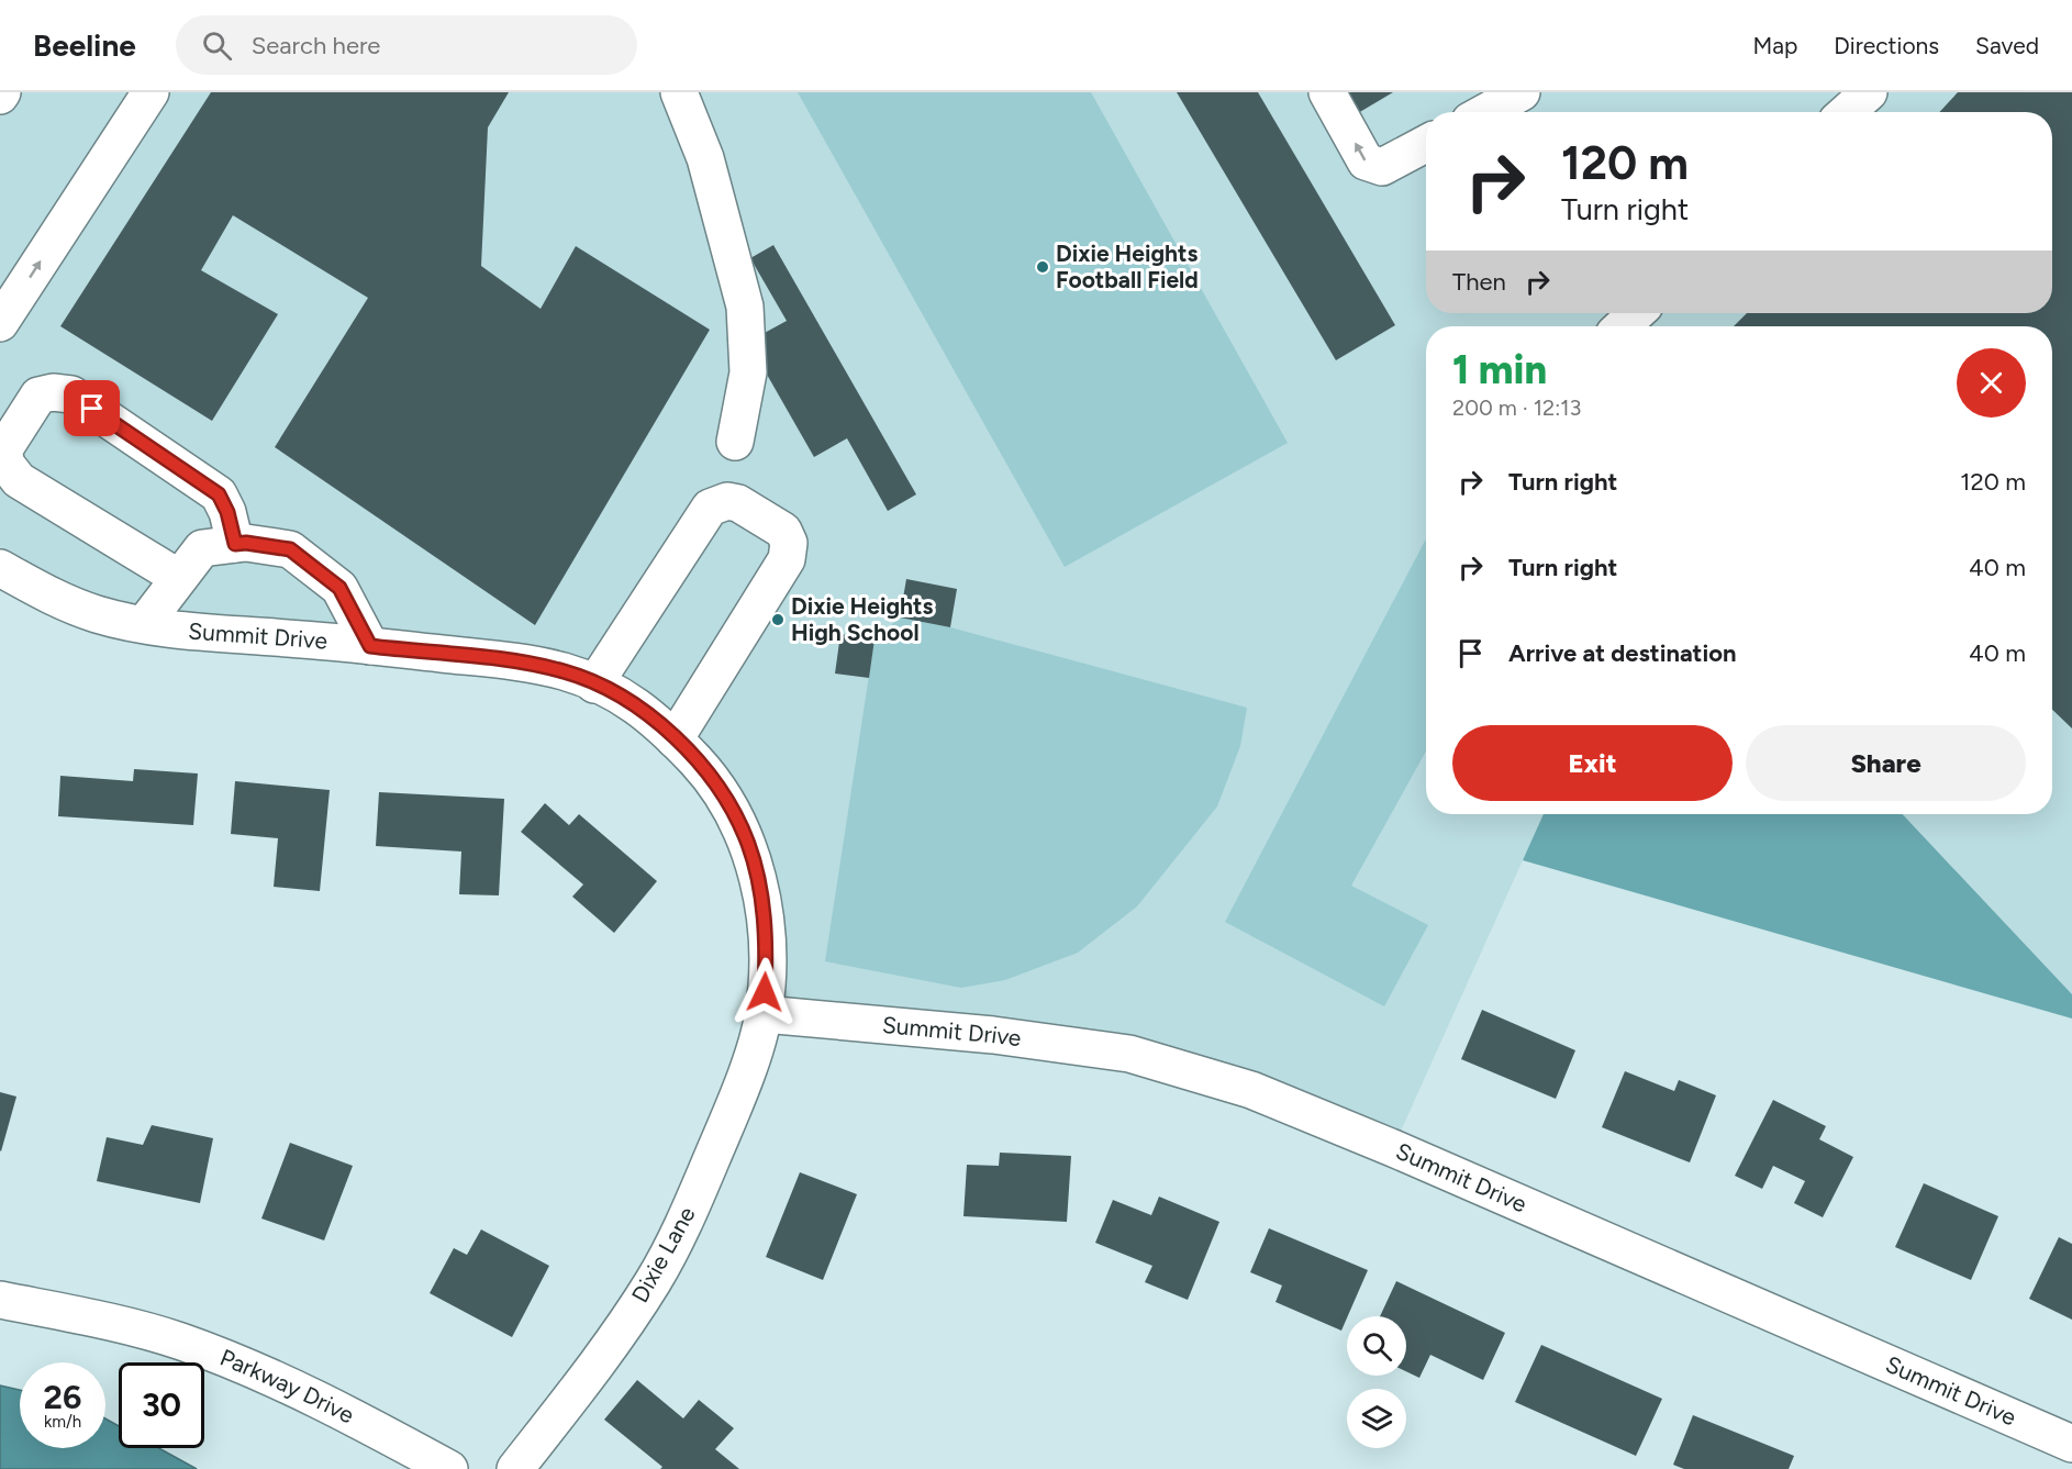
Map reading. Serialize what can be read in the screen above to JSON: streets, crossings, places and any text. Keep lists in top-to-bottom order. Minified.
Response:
{"streets":{"street":["Summit Drive","Dixie Lane","Parkway Drive"]},"crossings":[["Summit Drive","Dixie Lane"]],"places":["Dixie Heights Football Field","Dixie Heights High School"],"page":{"header":"Beeline","search":"Search here","nav":["Map","Directions","Saved"],"turn":["120 m","Turn right"],"then":"Then","heading":["1 min","200 m · 12:13"],"list":[{"name":"Turn right","value":"120 m"},{"name":"Turn right","value":"40 m"},{"name":"Arrive at destination","value":"40 m"}],"buttons":["Exit","Share"],"speed":"26 km/h","limit":"30"}}
